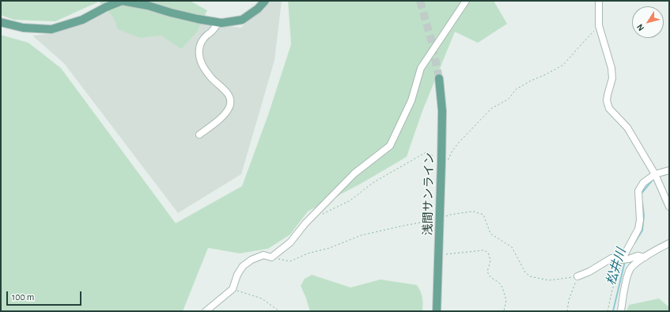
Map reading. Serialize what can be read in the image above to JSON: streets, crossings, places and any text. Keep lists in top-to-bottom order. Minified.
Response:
{"streets":{"main road":["浅間サンライン"]},"water":["松井川"],"scale_bar":"100 m","north":"bottom left"}
